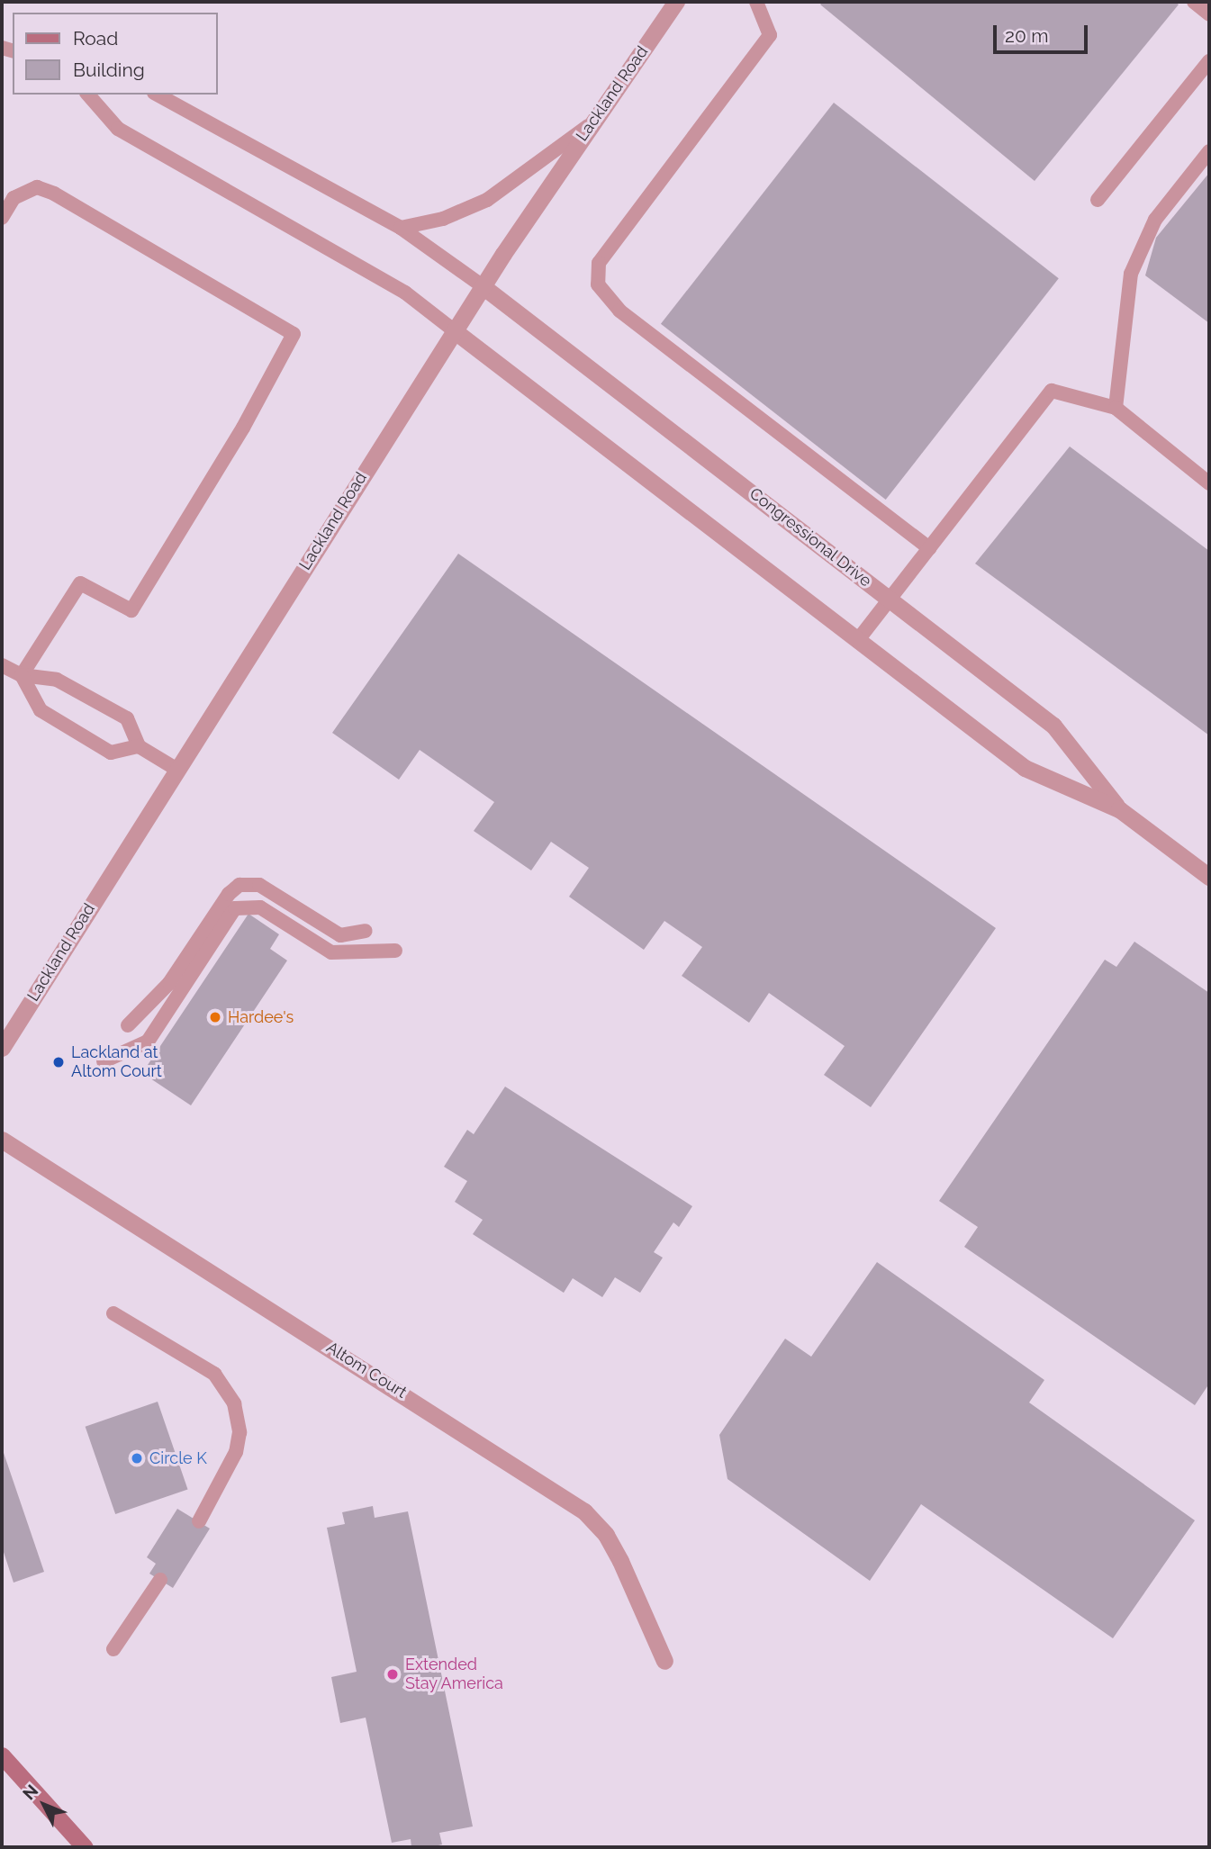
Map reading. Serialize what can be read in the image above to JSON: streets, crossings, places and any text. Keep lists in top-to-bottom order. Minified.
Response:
{"streets":{"street":["Lackland Road","Congressional Drive","Altom Court"]},"crossings":[["Lackland Road","Congressional Drive"]],"places":["Hardee's","Lackland at Altom Court","Circle K","Extended Stay America"],"legend":["Road","Building"],"scale_bar":"20 m","north":"top left"}
